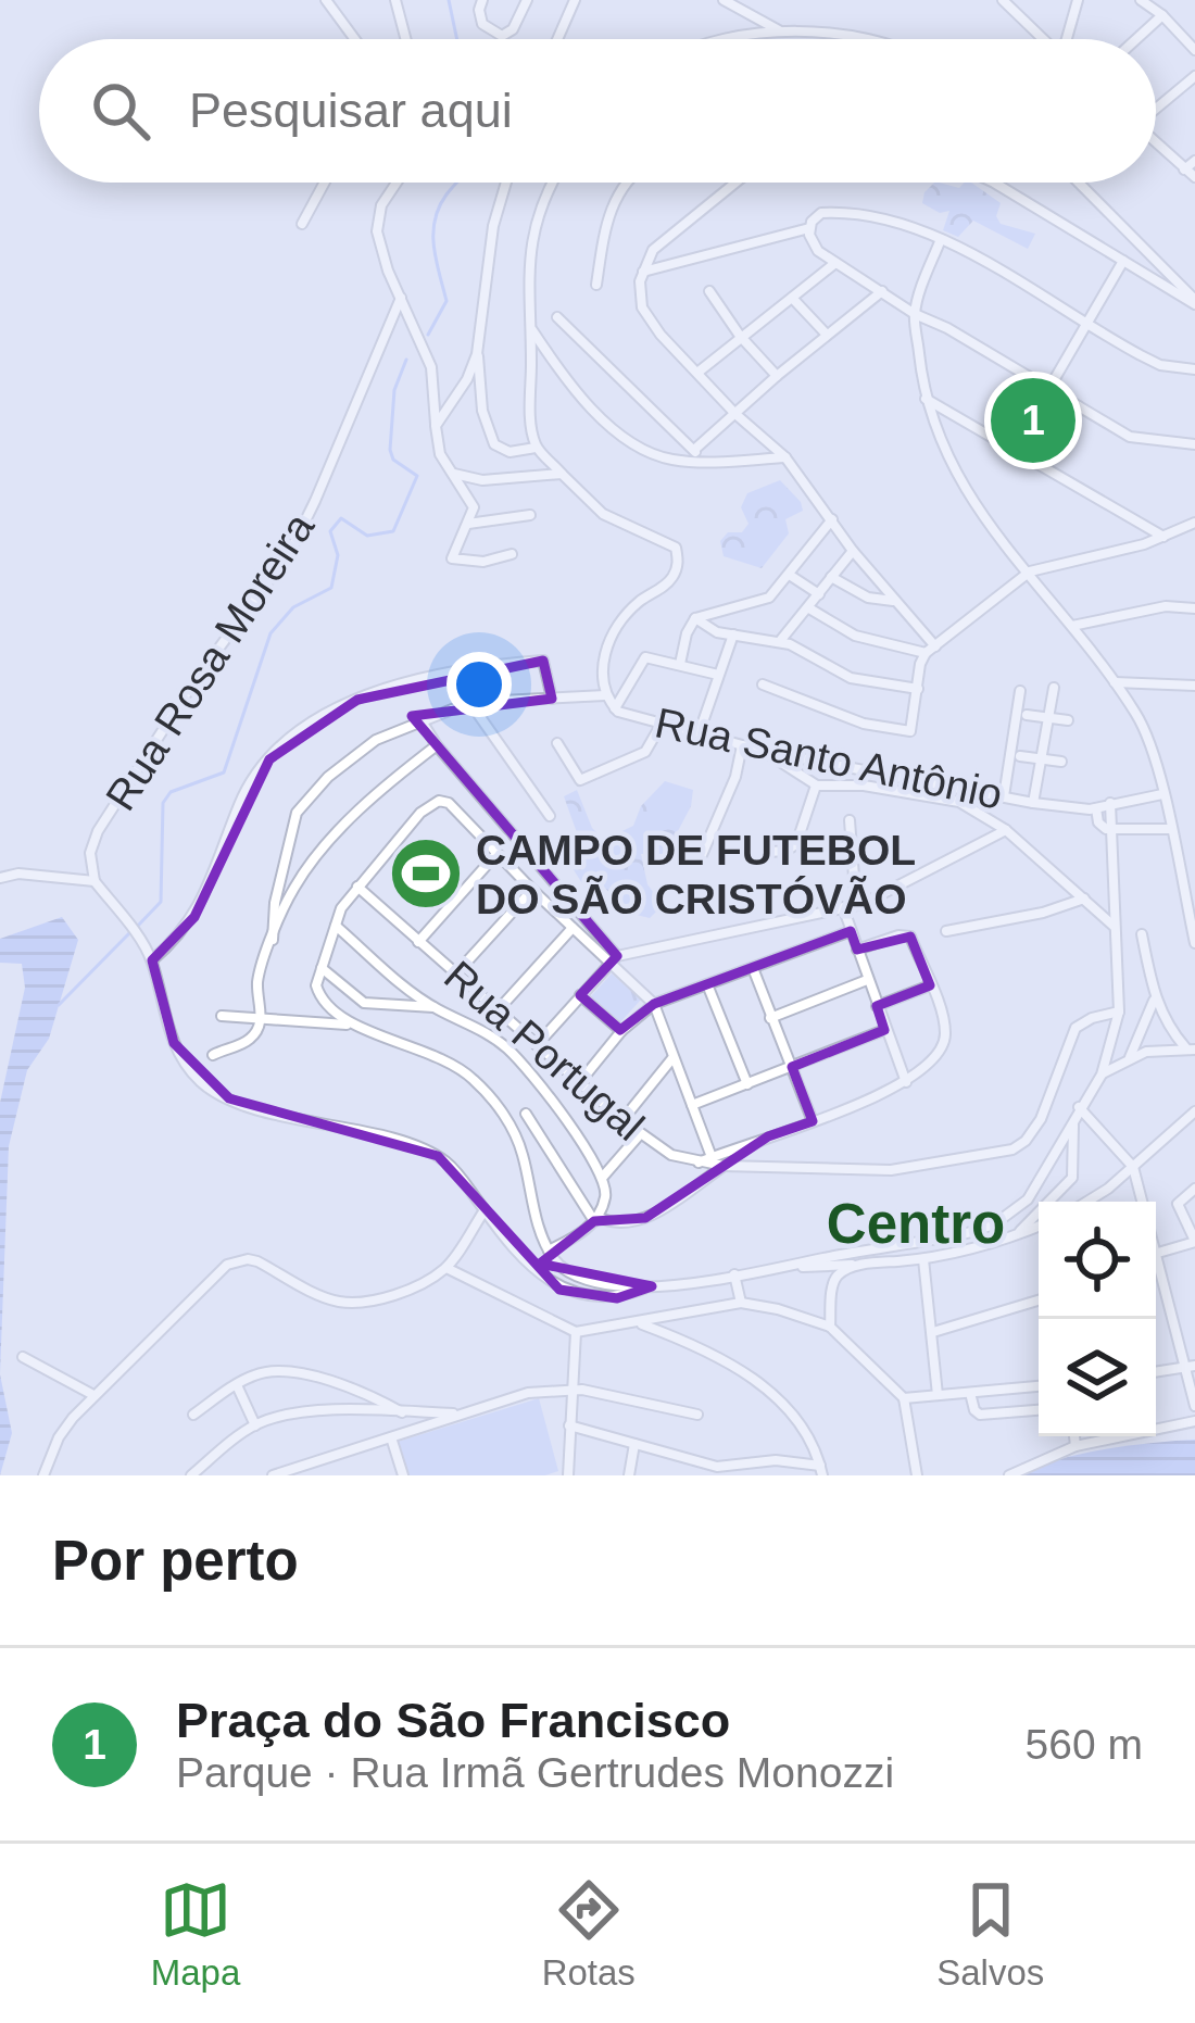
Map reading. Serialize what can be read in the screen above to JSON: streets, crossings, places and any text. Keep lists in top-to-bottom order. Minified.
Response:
{"streets":{"street":["Rua Rosa Moreira","Rua Santo Antônio","Rua Portugal"]},"districts":["Centro"],"places":{"sports":["CAMPO DE FUTEBOL DO SÃO CRISTÓVÃO"]},"page":{"search":"Pesquisar aqui","pins":"1","heading":"Por perto","list":[{"mark":"1","name":"Praça do São Francisco","note":"Parque · Rua Irmã Gertrudes Monozzi","value":"560 m"}],"nav":["Mapa","Rotas","Salvos"]}}
